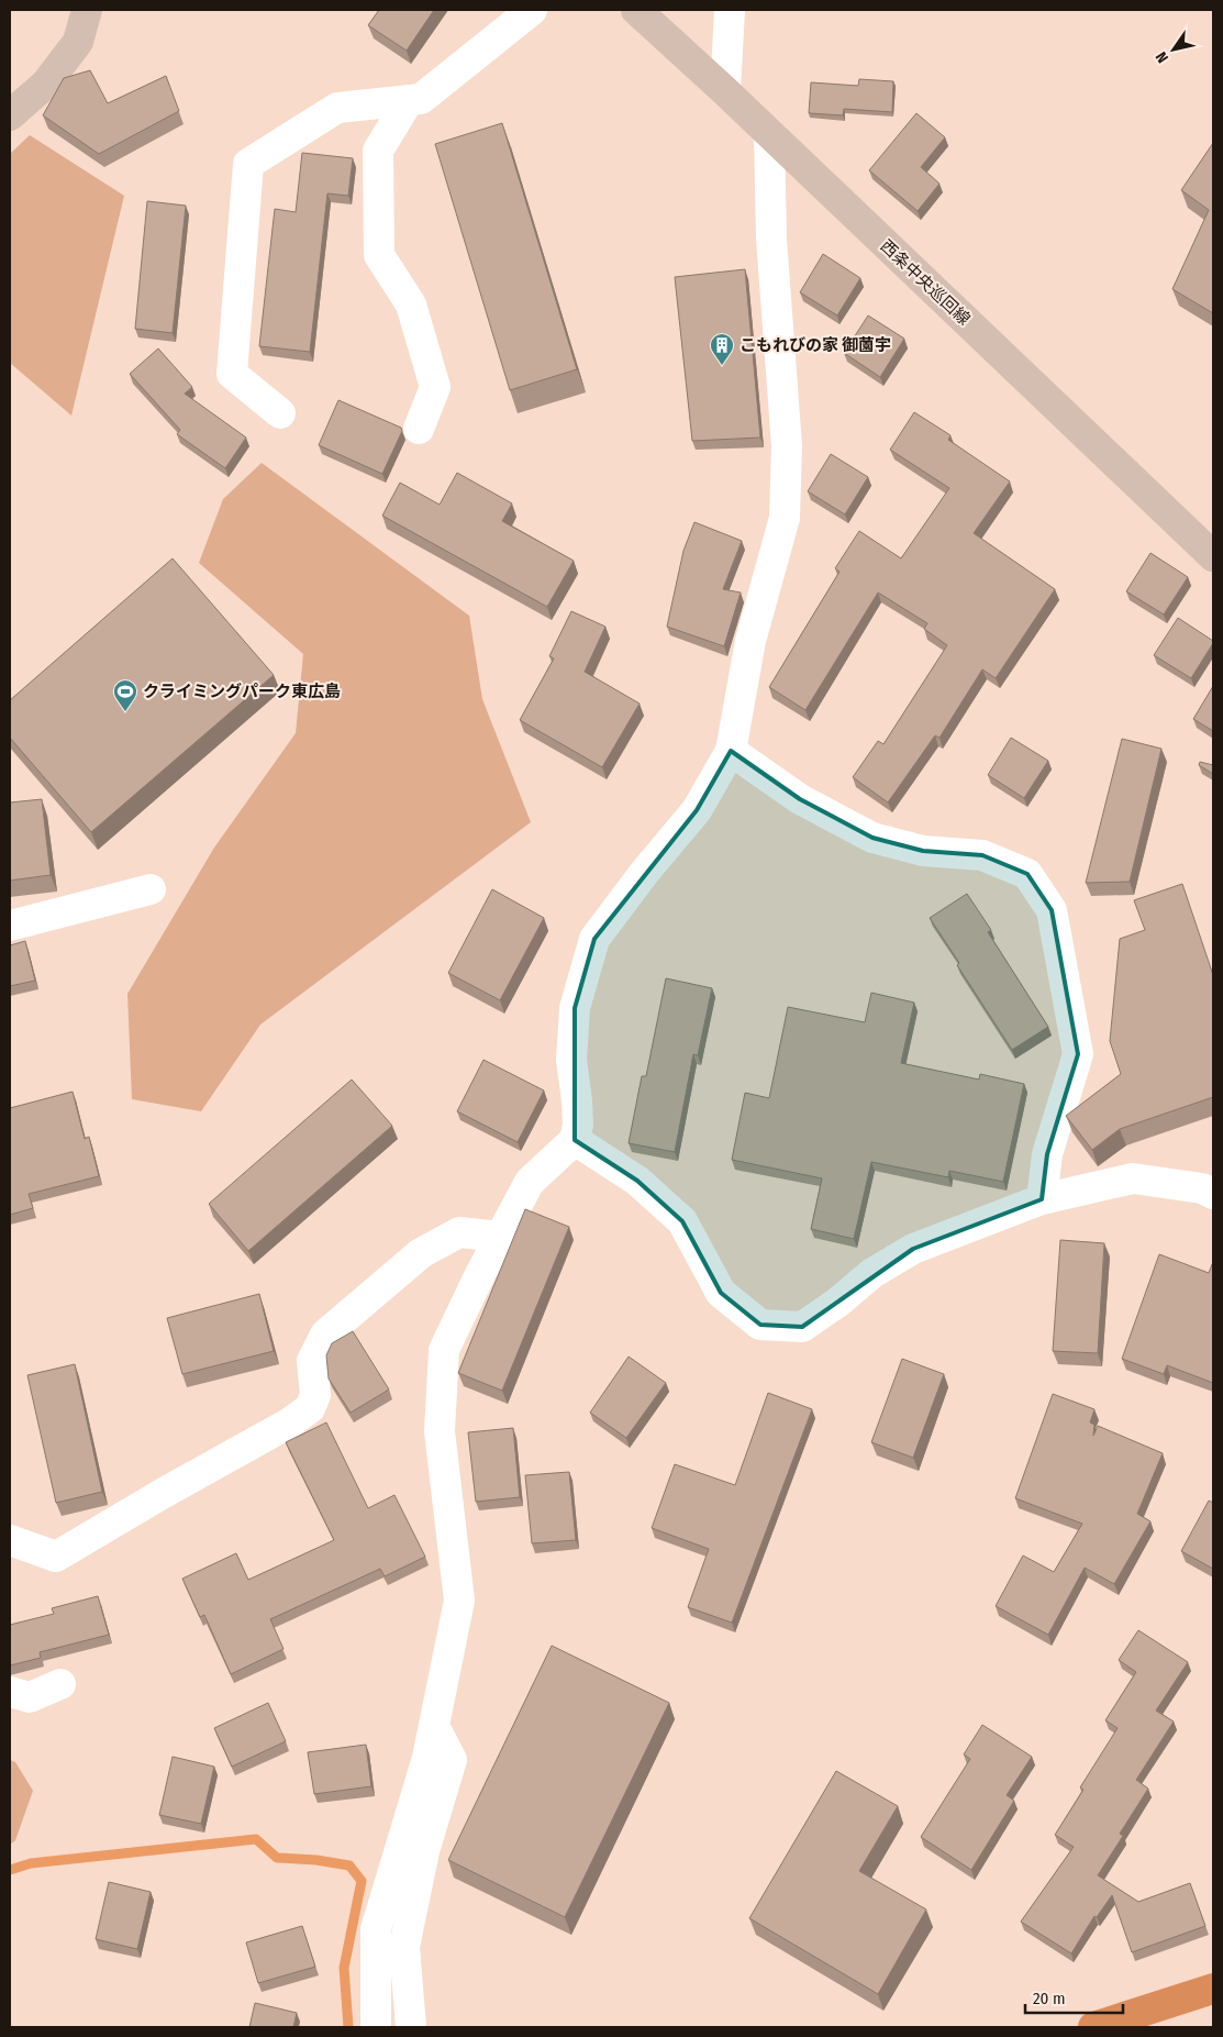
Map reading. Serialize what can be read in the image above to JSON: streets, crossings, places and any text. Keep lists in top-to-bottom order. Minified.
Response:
{"streets":{"street":["西条中央巡回線"]},"places":{"building":["こもれびの家 御薗宇"],"sports":["クライミングパーク東広島"]},"scale_bar":"20 m","north":"bottom left"}
